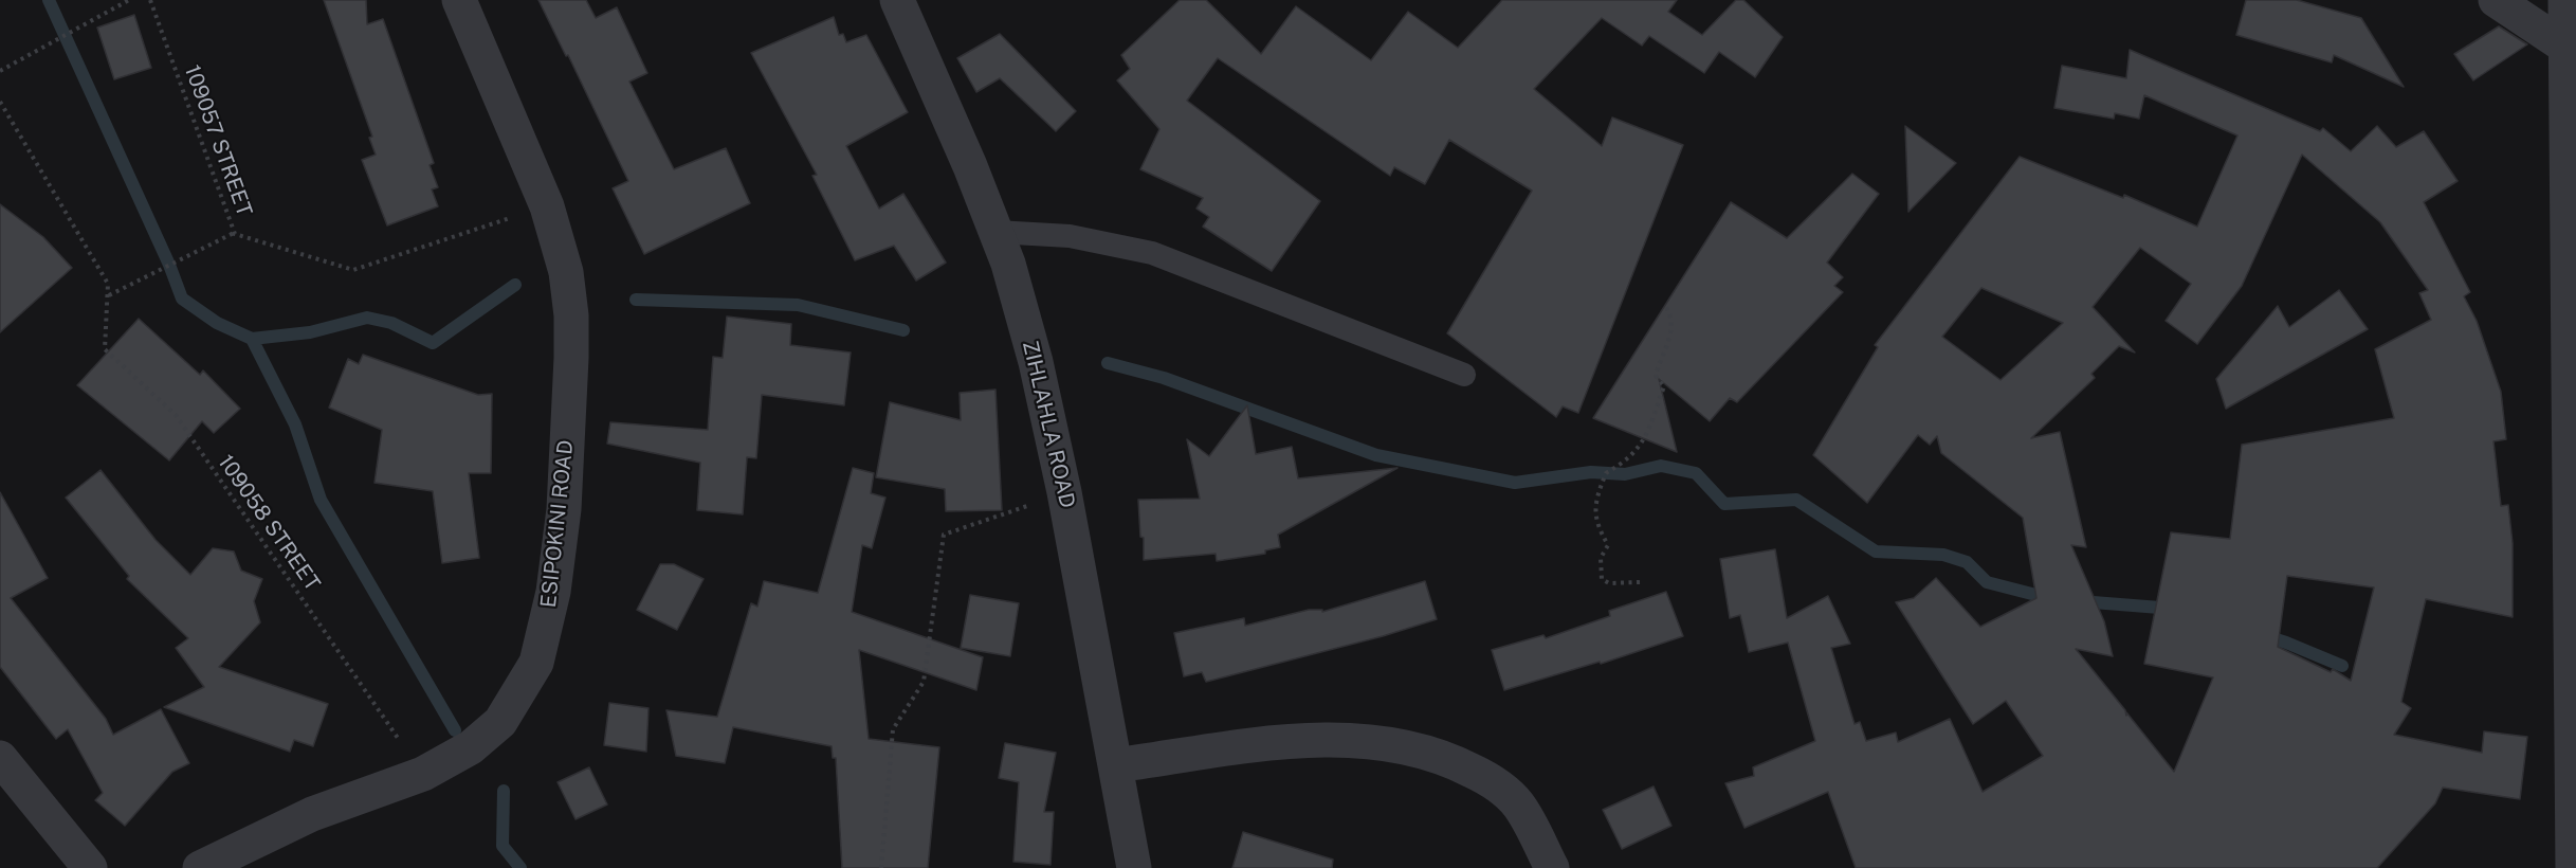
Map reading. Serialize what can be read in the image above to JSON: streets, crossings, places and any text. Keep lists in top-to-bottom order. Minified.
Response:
{"streets":{"street":["ZIHLAHLA ROAD","ESIPOKINI ROAD"],"path":["109057 STREET","109058 STREET"]},"crossings":[["109057 STREET","ESIPOKINI ROAD"],["109058 STREET","ESIPOKINI ROAD"]]}
